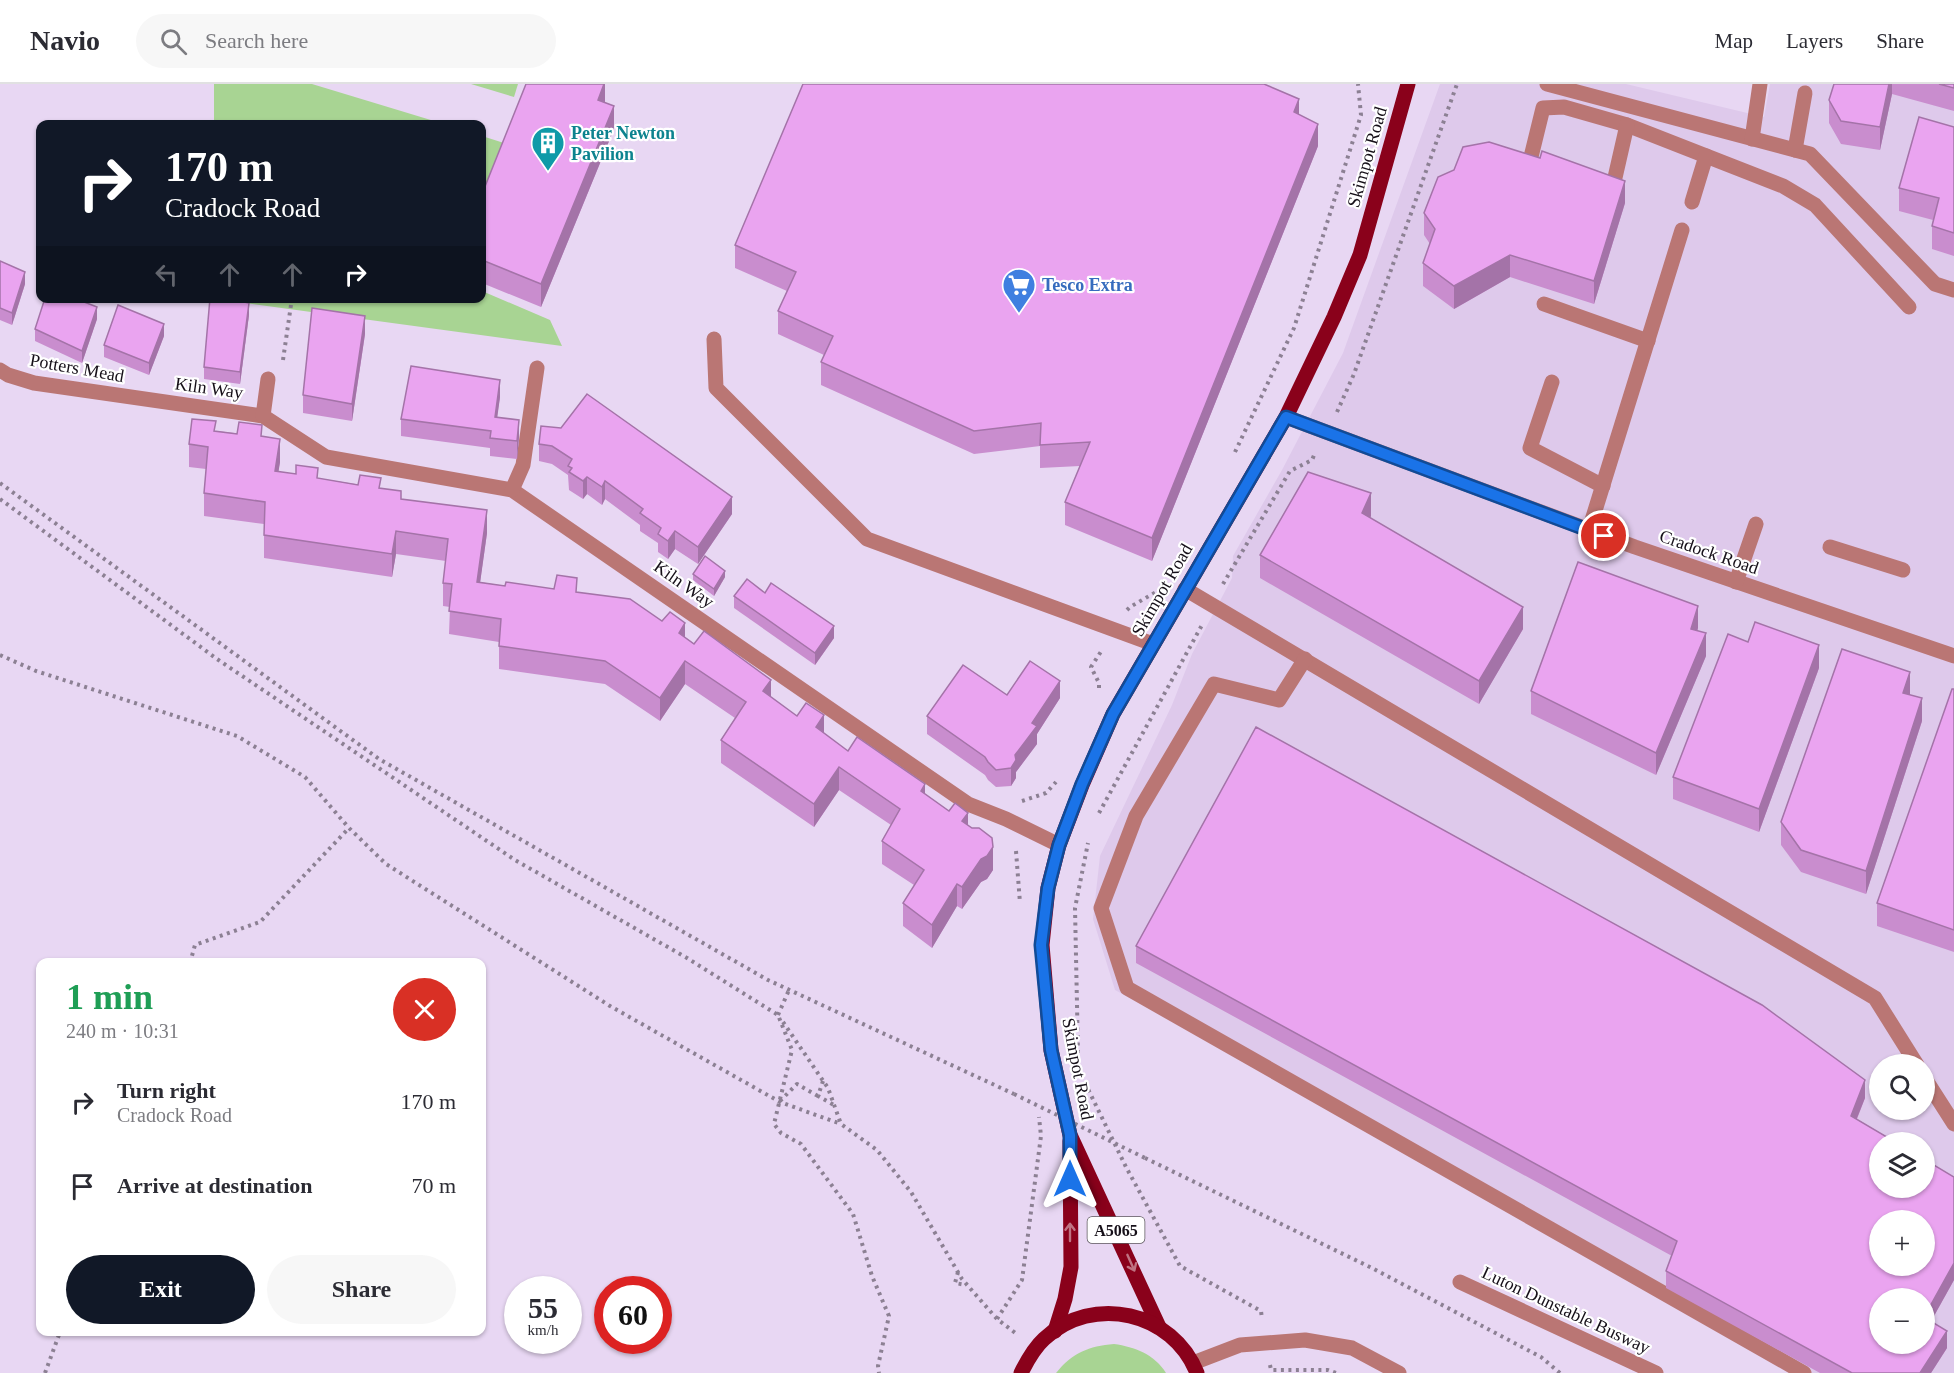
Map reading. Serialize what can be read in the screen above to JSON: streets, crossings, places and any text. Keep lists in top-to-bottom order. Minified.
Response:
{"streets":{"main road":["Skimpot Road","A5065"],"street":["Potters Mead","Kiln Way","Cradock Road","Luton Dunstable Busway"]},"crossings":[["Skimpot Road","Kiln Way"],["Skimpot Road","Cradock Road"],["Skimpot Road","A5065"],["Potters Mead","Kiln Way"]],"places":{"building":["Peter Newton Pavilion"],"supermarket":["Tesco Extra"]},"page":{"header":"Navio","search":"Search here","nav":["Map","Layers","Share"],"turn":["170 m","Cradock Road"],"heading":["1 min","240 m · 10:31"],"map_buttons":["+","−"],"list":[{"name":"Turn right","note":"Cradock Road","value":"170 m"},{"name":"Arrive at destination","value":"70 m"}],"buttons":["Exit","Share"],"speed":"55 km/h","limit":"60"}}
